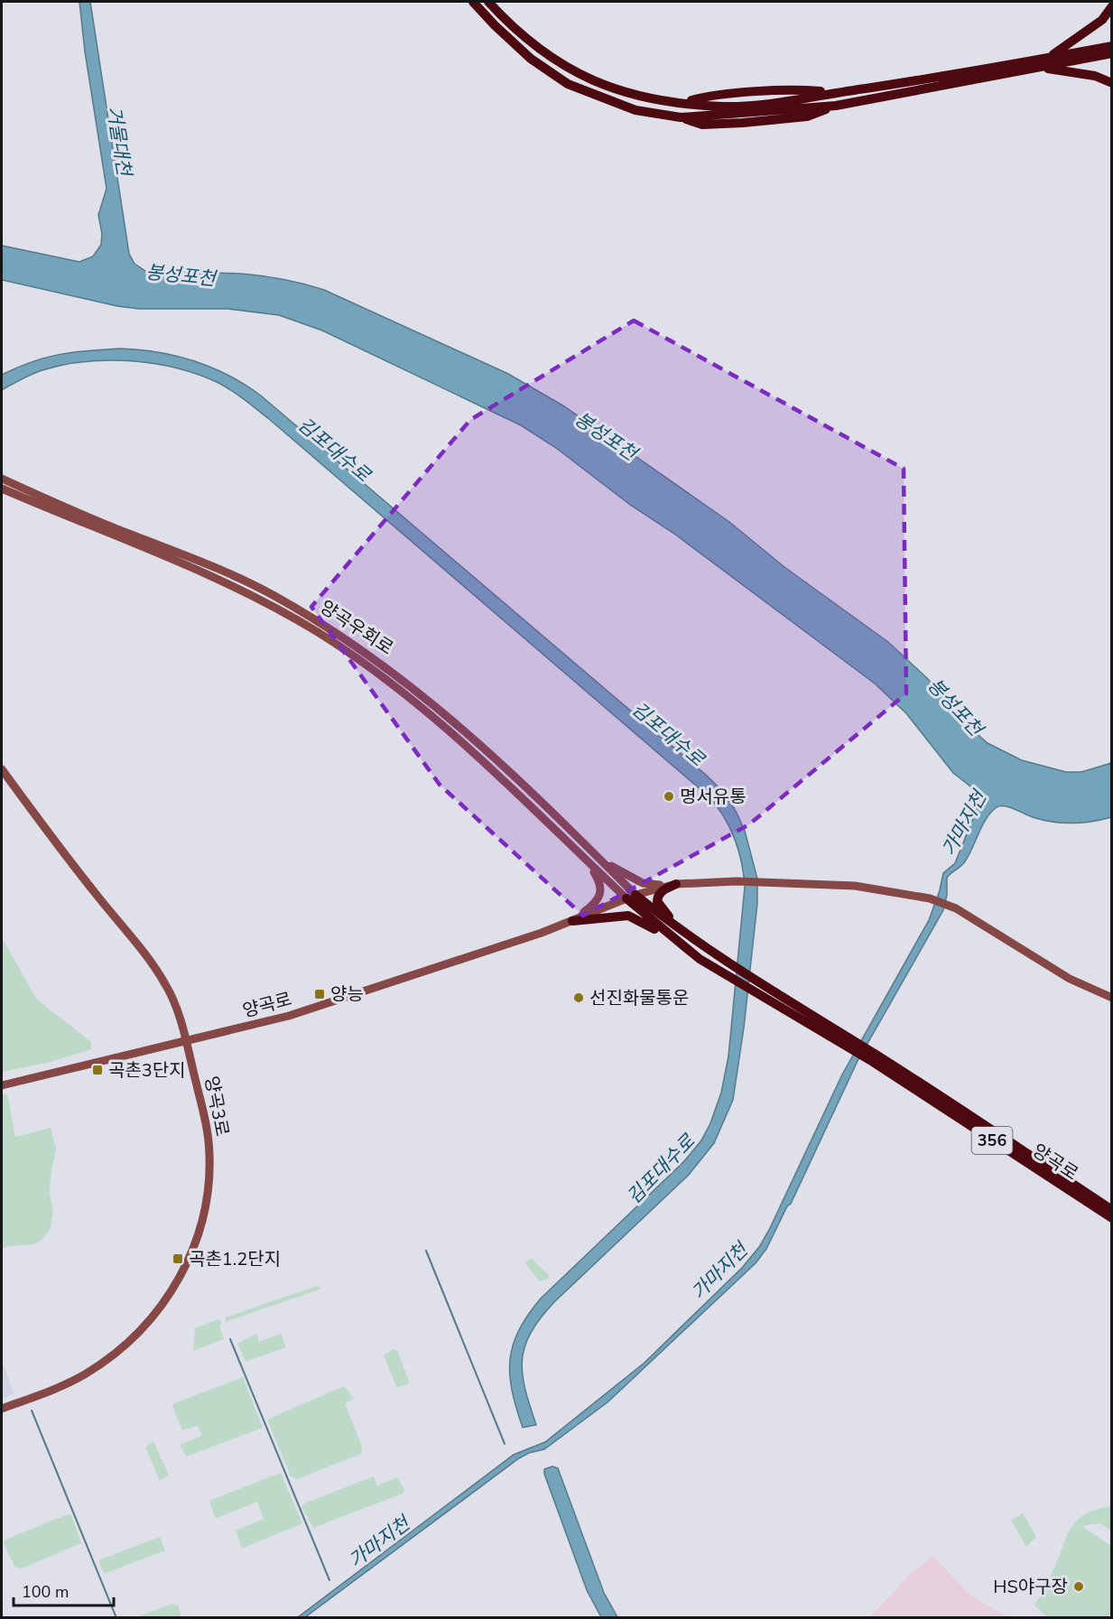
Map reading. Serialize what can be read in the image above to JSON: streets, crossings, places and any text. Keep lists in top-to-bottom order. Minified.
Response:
{"streets":{"highway":["양곡로","356"],"street":["양곡우회로","양곡3로"]},"crossings":[["양곡우회로","양곡로"],["양곡우회로","356"],["양곡로","양곡3로"],["양곡로","356"]],"water":["거물대천","봉성포천","김포대수로","가마지천"],"places":{"other":["명서유통","선진화물통운","HS야구장"],"transit":["양능","곡촌3단지","곡촌1.2단지"]},"scale_bar":"100 m"}
